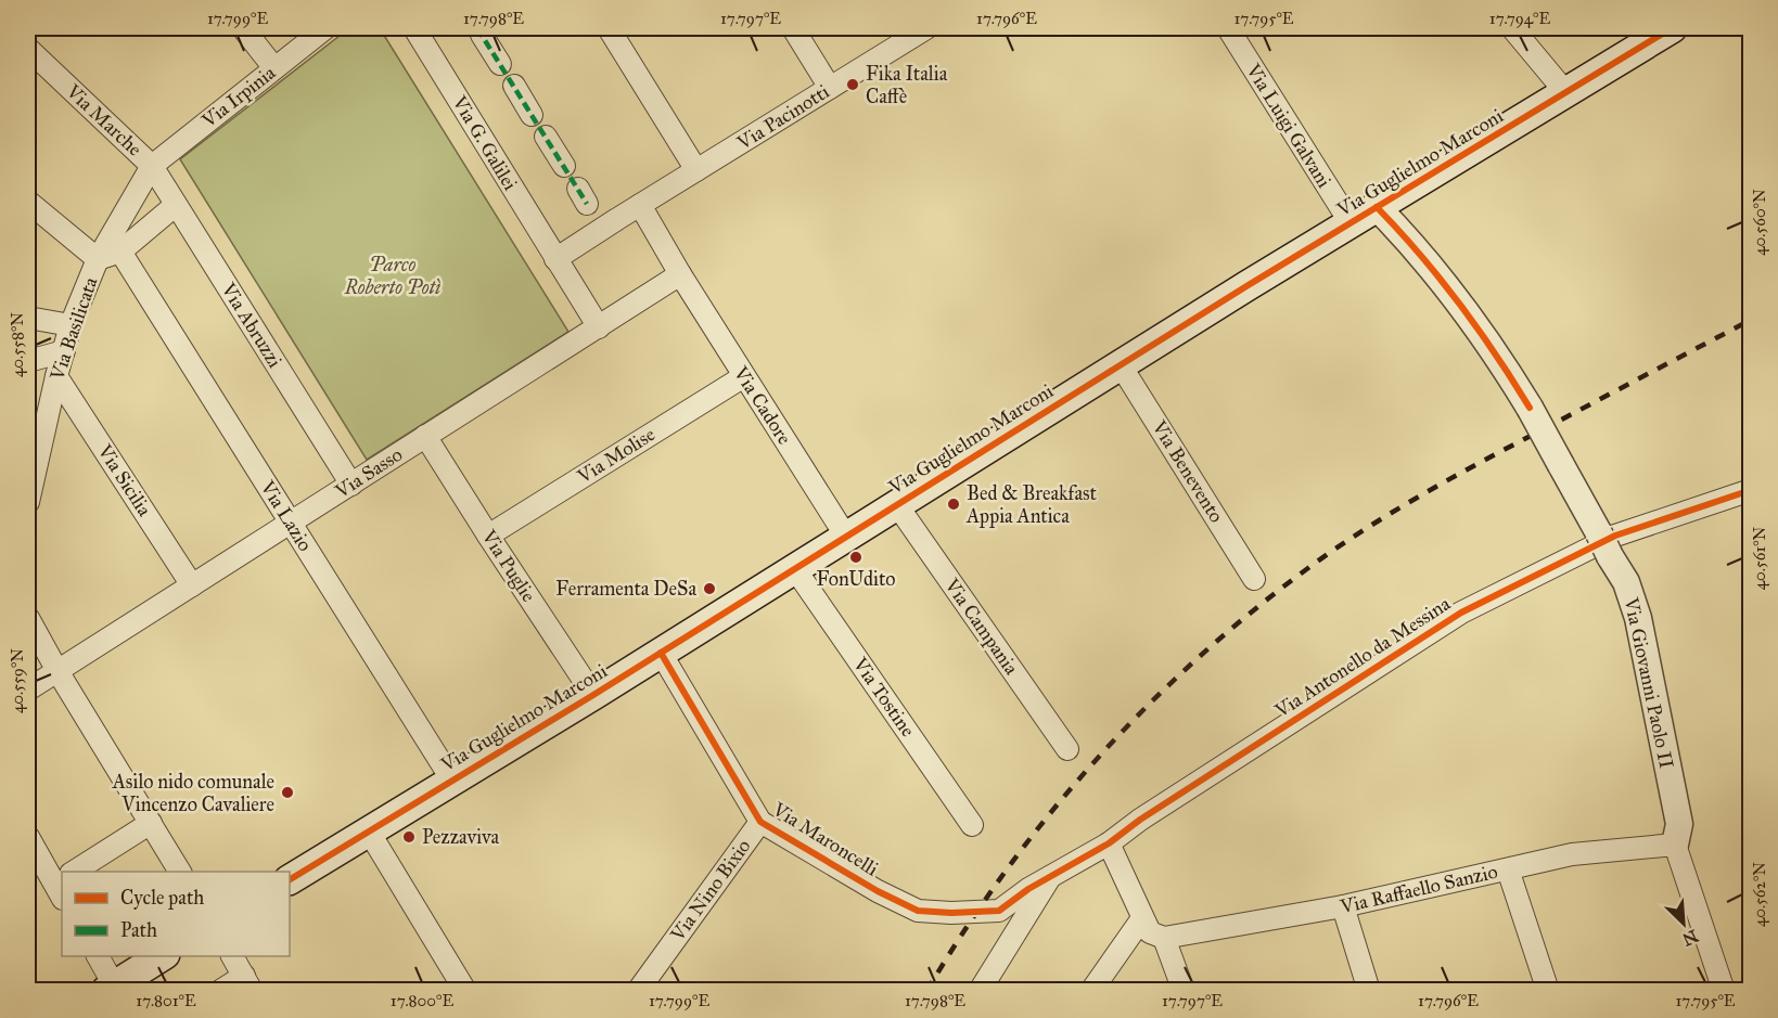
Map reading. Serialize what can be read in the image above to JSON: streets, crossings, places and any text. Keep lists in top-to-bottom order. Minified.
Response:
{"streets":{"main road":["Via Guglielmo Marconi"],"street":["Via Irpinia","Via Pacinotti","Via Marche","Via Luigi Galvani","Via G. Galilei","Via Abruzzi","Via Basilicata","Via Cadore","Via Molise","Via Benevento","Via Sasso","Via Sicilia","Via Lazio","Via Puglie","Via Campania","Via Antonello da Messina","Via Giovanni Paolo II","Via Tostine","Via Maroncelli","Via Raffaello Sanzio","Via Nino Bixio"]},"crossings":[["Via Irpinia","Via Marche"],["Via Irpinia","Via Abruzzi"],["Via Irpinia","Via Basilicata"],["Via Pacinotti","Via G. Galilei"],["Via Pacinotti","Via Cadore"],["Via Marche","Via Abruzzi"],["Via Marche","Via Basilicata"],["Via Luigi Galvani","Via Guglielmo Marconi"],["Via G. Galilei","Via Sasso"],["Via Guglielmo Marconi","Via Cadore"],["Via Guglielmo Marconi","Via Benevento"],["Via Guglielmo Marconi","Via Lazio"],["Via Guglielmo Marconi","Via Puglie"],["Via Guglielmo Marconi","Via Campania"],["Via Guglielmo Marconi","Via Giovanni Paolo II"],["Via Guglielmo Marconi","Via Tostine"],["Via Guglielmo Marconi","Via Maroncelli"],["Via Abruzzi","Via Basilicata"],["Via Abruzzi","Via Sasso"],["Via Basilicata","Via Sicilia"],["Via Cadore","Via Molise"],["Via Cadore","Via Sasso"],["Via Molise","Via Puglie"],["Via Sasso","Via Sicilia"],["Via Sasso","Via Lazio"],["Via Sasso","Via Puglie"],["Via Antonello da Messina","Via Maroncelli"],["Via Giovanni Paolo II","Via Raffaello Sanzio"],["Via Maroncelli","Via Nino Bixio"]],"parks":["Parco Roberto Potì"],"places":["Fika Italia Caffè","Bed & Breakfast Appia Antica","FonUdito","Ferramenta DeSa","Asilo nido comunale Vincenzo Cavaliere","Pezzaviva"],"legend":["Cycle path","Path"],"north":"bottom right","coordinates":["17.799°E","17.798°E","17.797°E","17.796°E","17.795°E","17.794°E","40.560°N","40.558°N","40.561°N","40.559°N","40.562°N","17.801°E","17.800°E"]}
